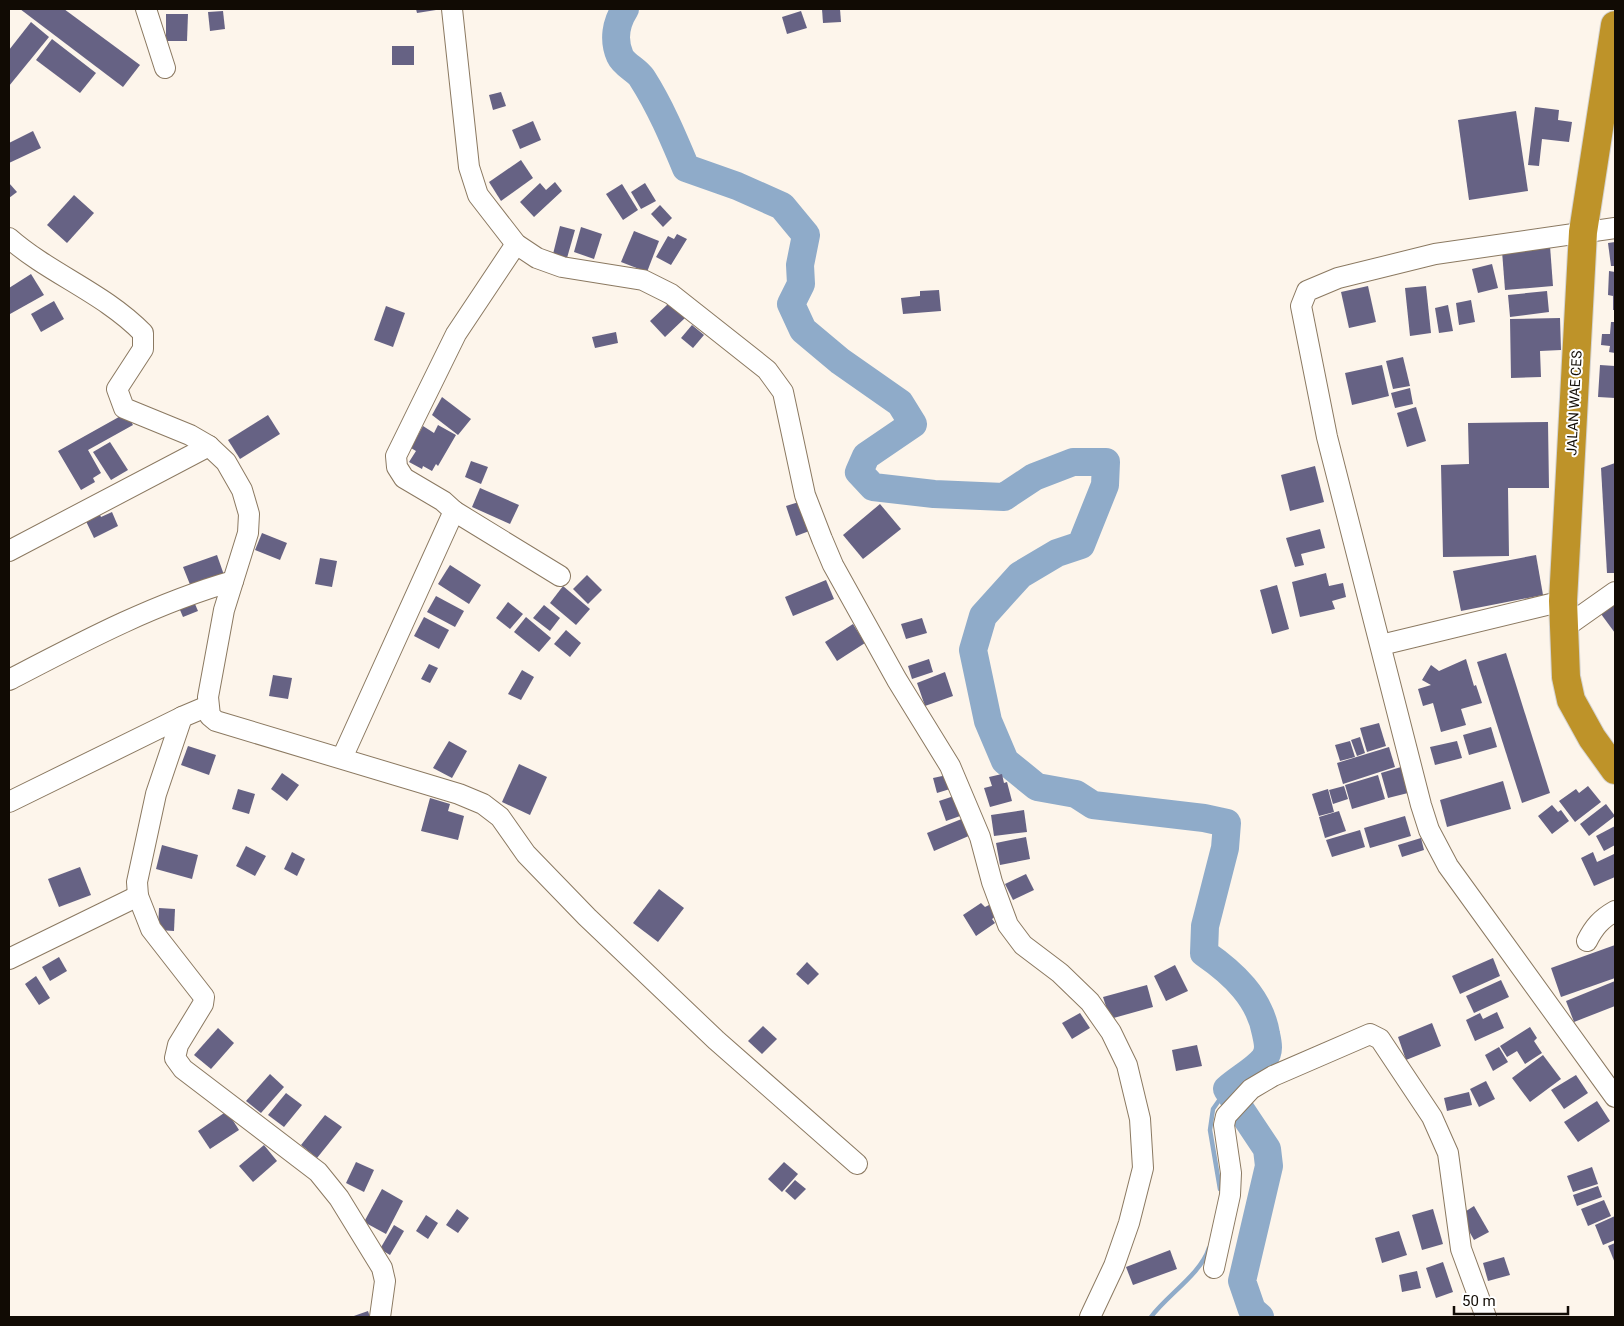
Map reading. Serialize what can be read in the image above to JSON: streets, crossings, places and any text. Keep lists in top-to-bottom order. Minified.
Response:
{"streets":{"highway":["JALAN WAE CES"]},"scale_bar":"50 m"}
